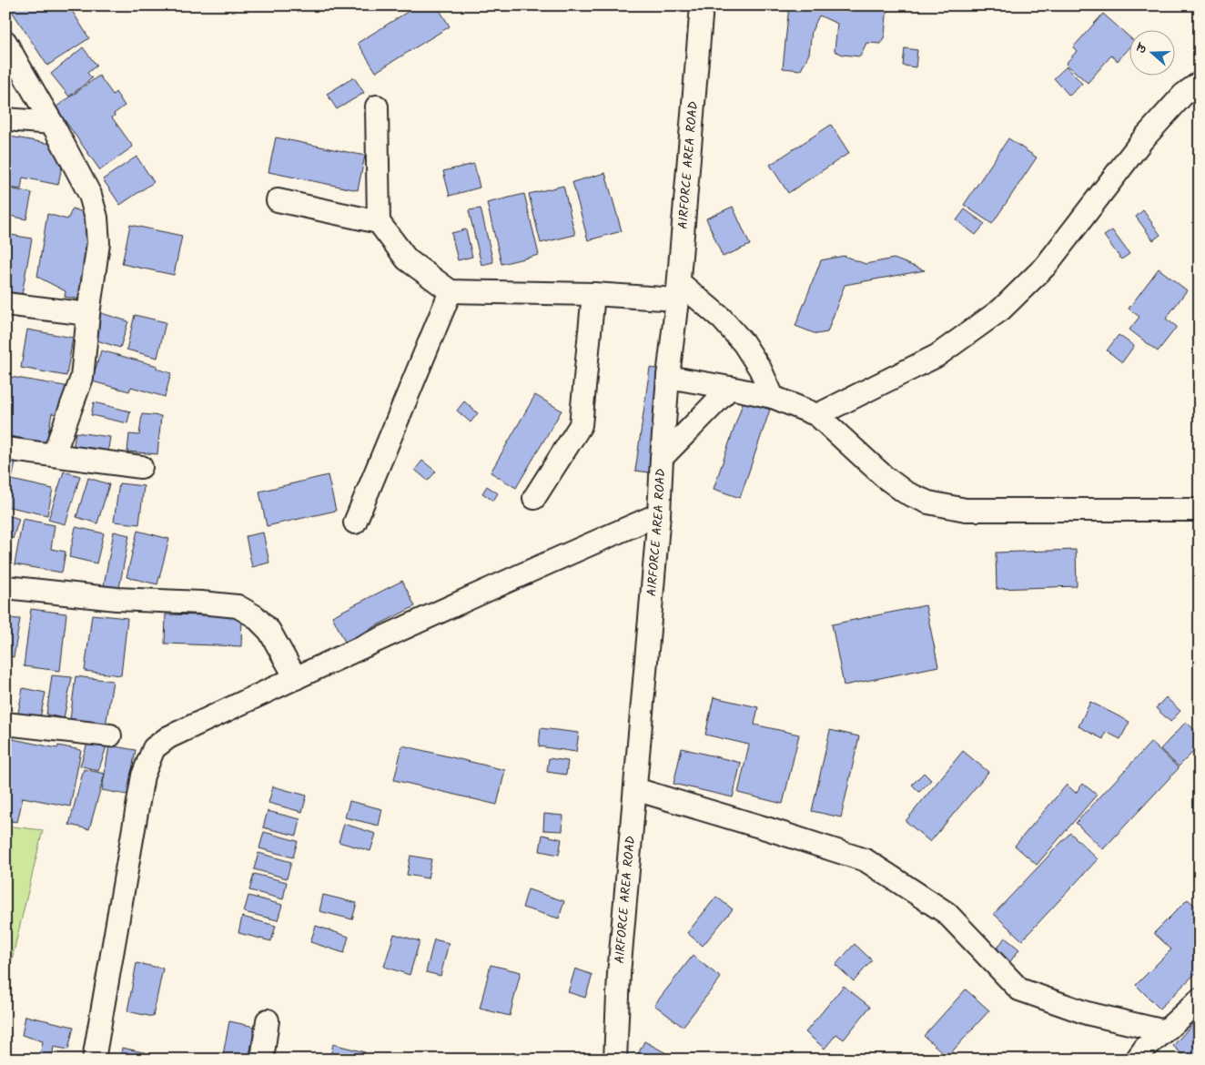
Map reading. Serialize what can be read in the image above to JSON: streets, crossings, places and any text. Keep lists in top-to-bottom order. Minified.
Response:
{"streets":{"street":["AIRFORCE AREA ROAD"]},"north":"left"}
